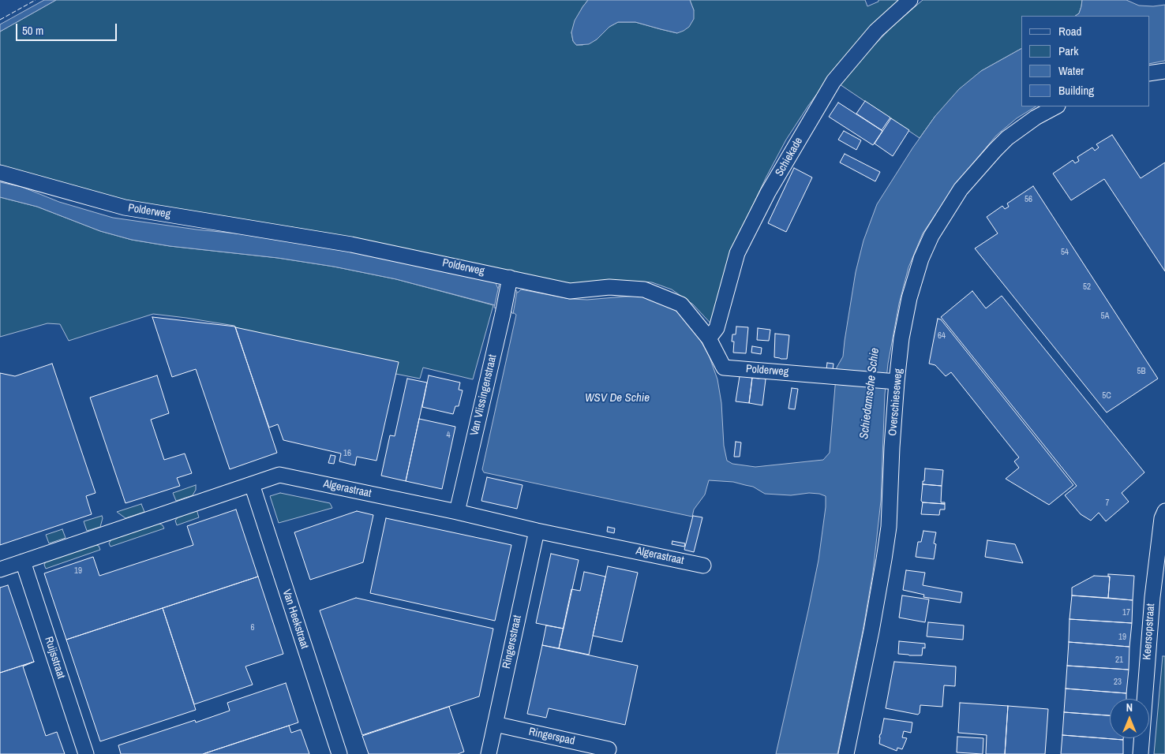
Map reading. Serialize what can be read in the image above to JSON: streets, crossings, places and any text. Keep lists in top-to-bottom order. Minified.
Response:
{"streets":{"street":["Schiekade","Polderweg","Van Vlissingenstraat","Overschieseweg","Algerastraat","Van Heekstraat","Keersopstraat","Ringersstraat","Ruijsstraat","Ringerspad"]},"crossings":[["Schiekade","Polderweg"],["Polderweg","Van Vlissingenstraat"],["Polderweg","Overschieseweg"],["Van Vlissingenstraat","Algerastraat"],["Algerastraat","Van Heekstraat"],["Algerastraat","Ringersstraat"],["Algerastraat","Ruijsstraat"],["Ringersstraat","Ringerspad"]],"water":["Schiedamsche Schie","WSV De Schie"],"house_numbers":["56","54","52","5A","64","5B","5C","4","16","7","19","17","6","19","21","23"],"legend":["Road","Park","Water","Building"],"scale_bar":"50 m","north":"top"}
